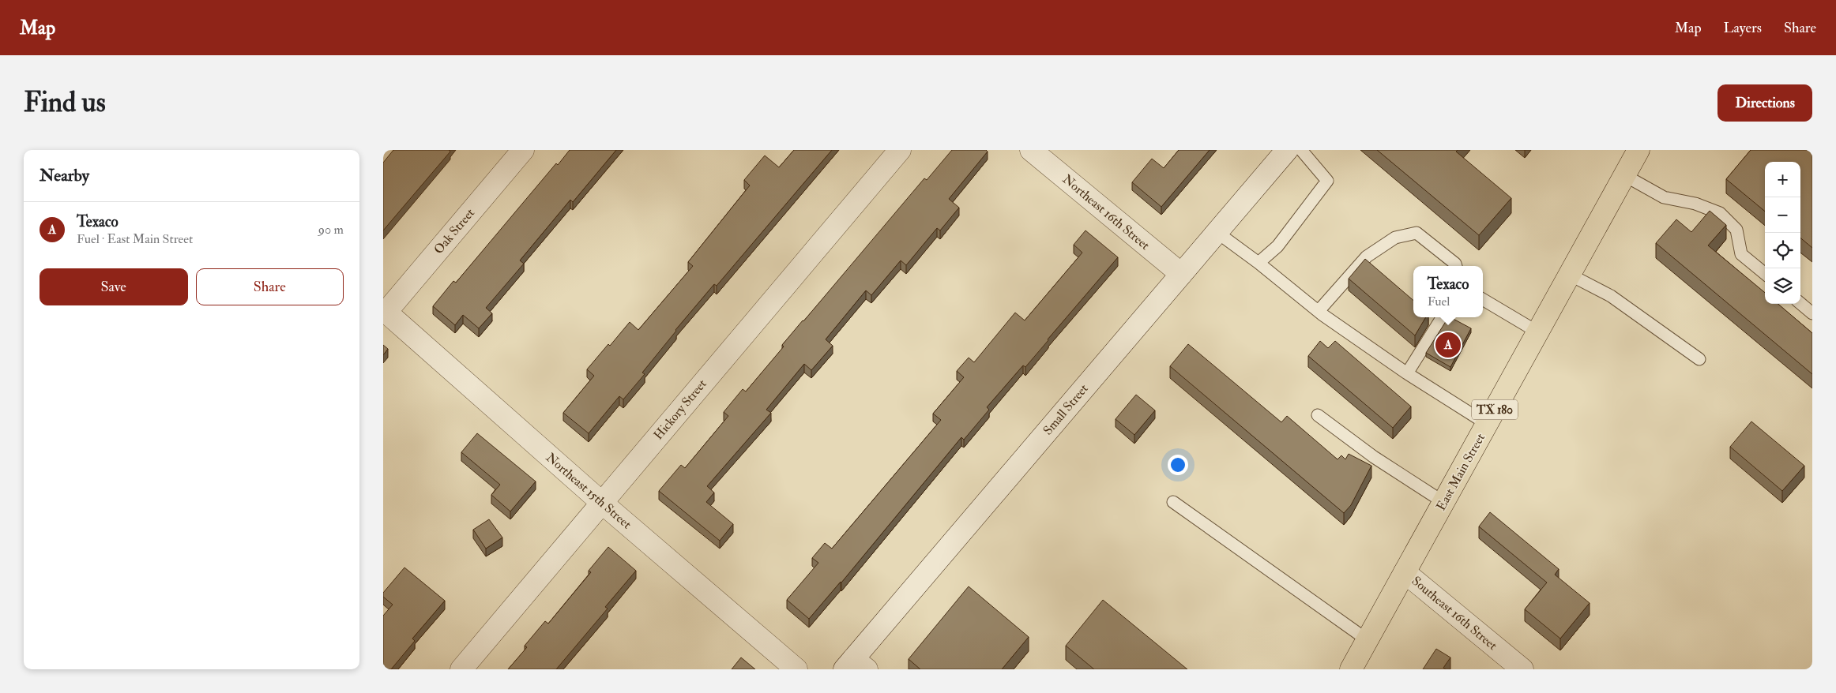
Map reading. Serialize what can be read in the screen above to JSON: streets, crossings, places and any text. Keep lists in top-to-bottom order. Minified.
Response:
{"streets":{"main road":["TX 180","East Main Street"],"street":["Northeast 16th Street","Oak Street","Hickory Street","Small Street","Northeast 15th Street","Southeast 16th Street"]},"crossings":[["Northeast 16th Street","Small Street"],["Oak Street","Northeast 15th Street"],["Hickory Street","Northeast 15th Street"],["East Main Street","Southeast 16th Street"]],"page":{"header":"Map","nav":["Map","Layers","Share"],"buttons":["Directions",["Save","Share"]],"title":"Find us","heading":"Nearby","map_buttons":["+","−"],"list":[{"mark":"A","name":"Texaco","note":"Fuel · East Main Street","value":"90 m"}],"popup":["Texaco","Fuel"],"pins":"A"}}
